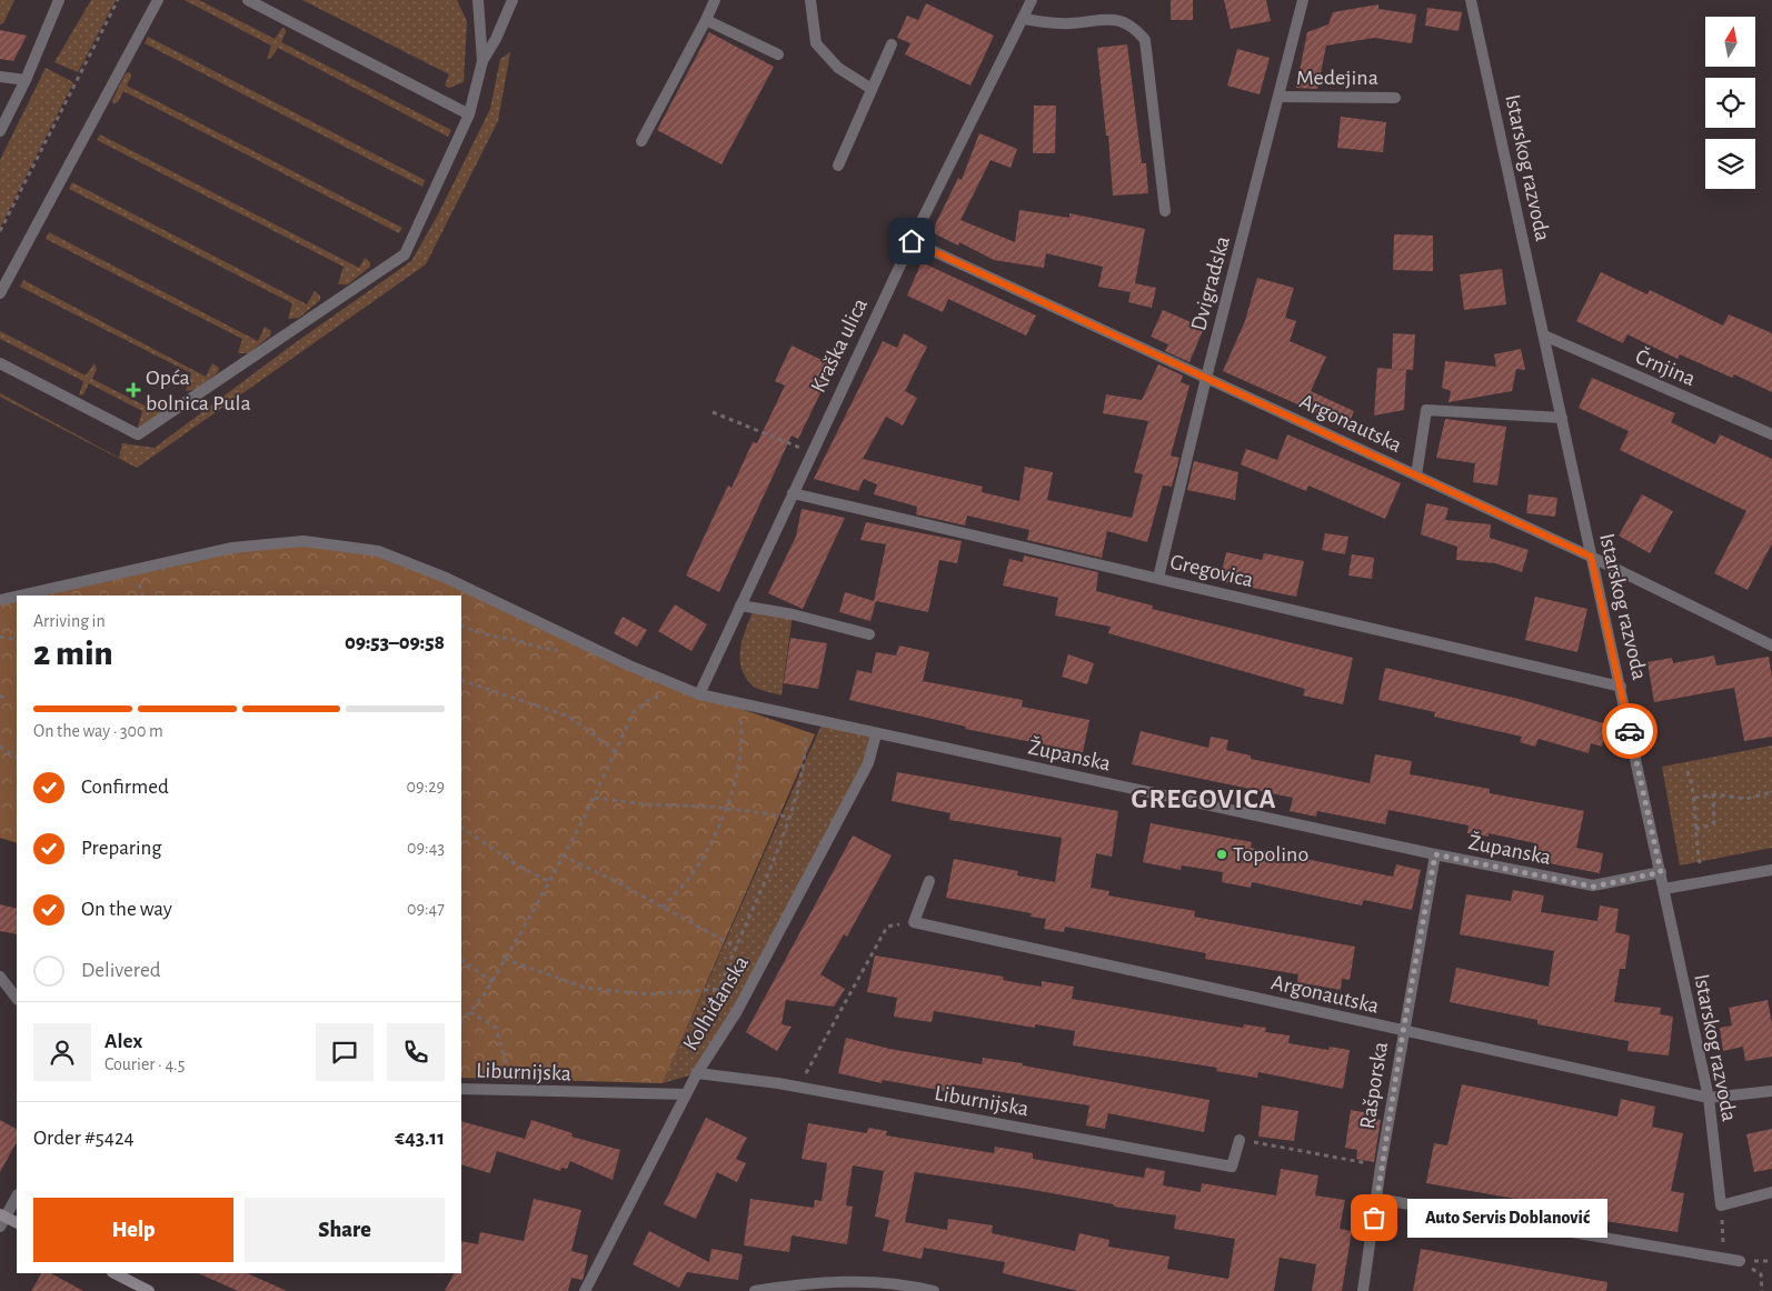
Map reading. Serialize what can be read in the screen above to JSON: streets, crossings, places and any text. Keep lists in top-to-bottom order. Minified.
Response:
{"streets":{"street":["Medejina","Istarskog razvoda","Dvigradska","Kraška ulica","Črnjina","Argonautska","Gregovica","Županska","Kolhiđanska","Liburnijska","Rašporska"]},"crossings":[["Medejina","Dvigradska"],["Istarskog razvoda","Črnjina"],["Istarskog razvoda","Argonautska"],["Istarskog razvoda","Gregovica"],["Istarskog razvoda","Županska"],["Dvigradska","Argonautska"],["Dvigradska","Gregovica"],["Kraška ulica","Argonautska"],["Kraška ulica","Gregovica"],["Kraška ulica","Županska"],["Argonautska","Rašporska"],["Županska","Kolhiđanska"],["Županska","Rašporska"],["Kolhiđanska","Liburnijska"]],"districts":["GREGOVICA"],"places":{"health":["Opća bolnica Pula"],"other":["Topolino","Auto Servis Doblanović"]},"north":"top","page":{"heading":["2 min","Arriving in","09:53–09:58"],"panel":["Alex","Courier · 4.5","Order #5424","€43.11"],"bar":"On the way · 300 m","list":[["Confirmed","09:29"],["Preparing","09:43"],["On the way","09:47"],"Delivered"],"buttons":["Help","Share"],"bubble":"Auto Servis Doblanović"}}
